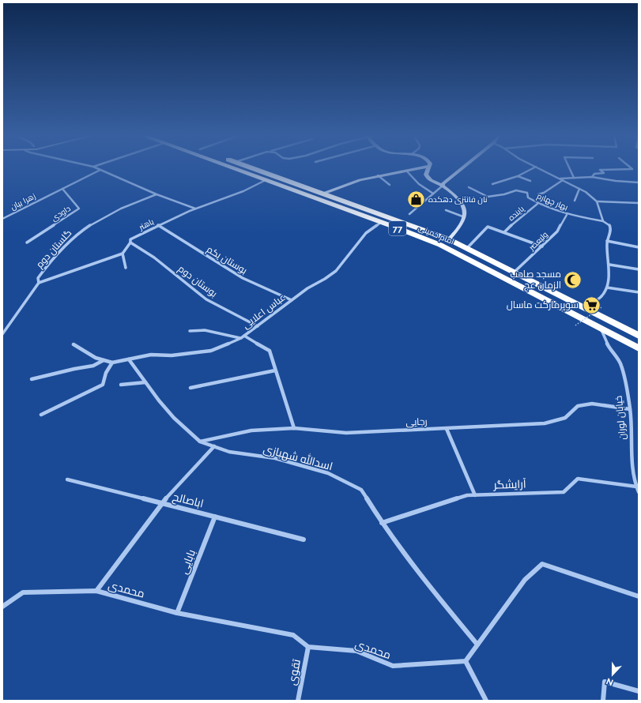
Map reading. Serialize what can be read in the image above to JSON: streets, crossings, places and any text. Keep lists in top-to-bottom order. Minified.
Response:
{"streets":{"highway":["77","امام خمینی"],"street":["زهرا بیان","بهار چهارم","داودی","پاینده","باهنر","ولیعصر","گلستان دوم","بوستان یکم","بوستان دوم","عباس اعلایی","خیابان لوران","رجایی","اسدالله شهبازی","آرایشگر","اباصالح","بابایی","محمدی","تقوی"]},"crossings":[["زهرا بیان","داودی"],["بهار چهارم","پاینده"],["بهار چهارم","ولیعصر"],["باهنر","امام خمینی"],["باهنر","بوستان یکم"],["باهنر","بوستان دوم"],["امام خمینی","ولیعصر"],["امام خمینی","عباس اعلایی"],["امام خمینی","خیابان لوران"],["بوستان یکم","عباس اعلایی"],["بوستان دوم","عباس اعلایی"],["عباس اعلایی","اسدالله شهبازی"],["خیابان لوران","رجایی"],["خیابان لوران","آرایشگر"],["رجایی","اسدالله شهبازی"],["اسدالله شهبازی","آرایشگر"],["اباصالح","بابایی"],["بابایی","محمدی"],["محمدی","تقوی"]],"places":{"shop":["نان فانتزی دهکده"],"mosque":["مسجد صاحب الزمان عج"],"supermarket":["سوپرمارکت ماسال"]},"north":"bottom"}
